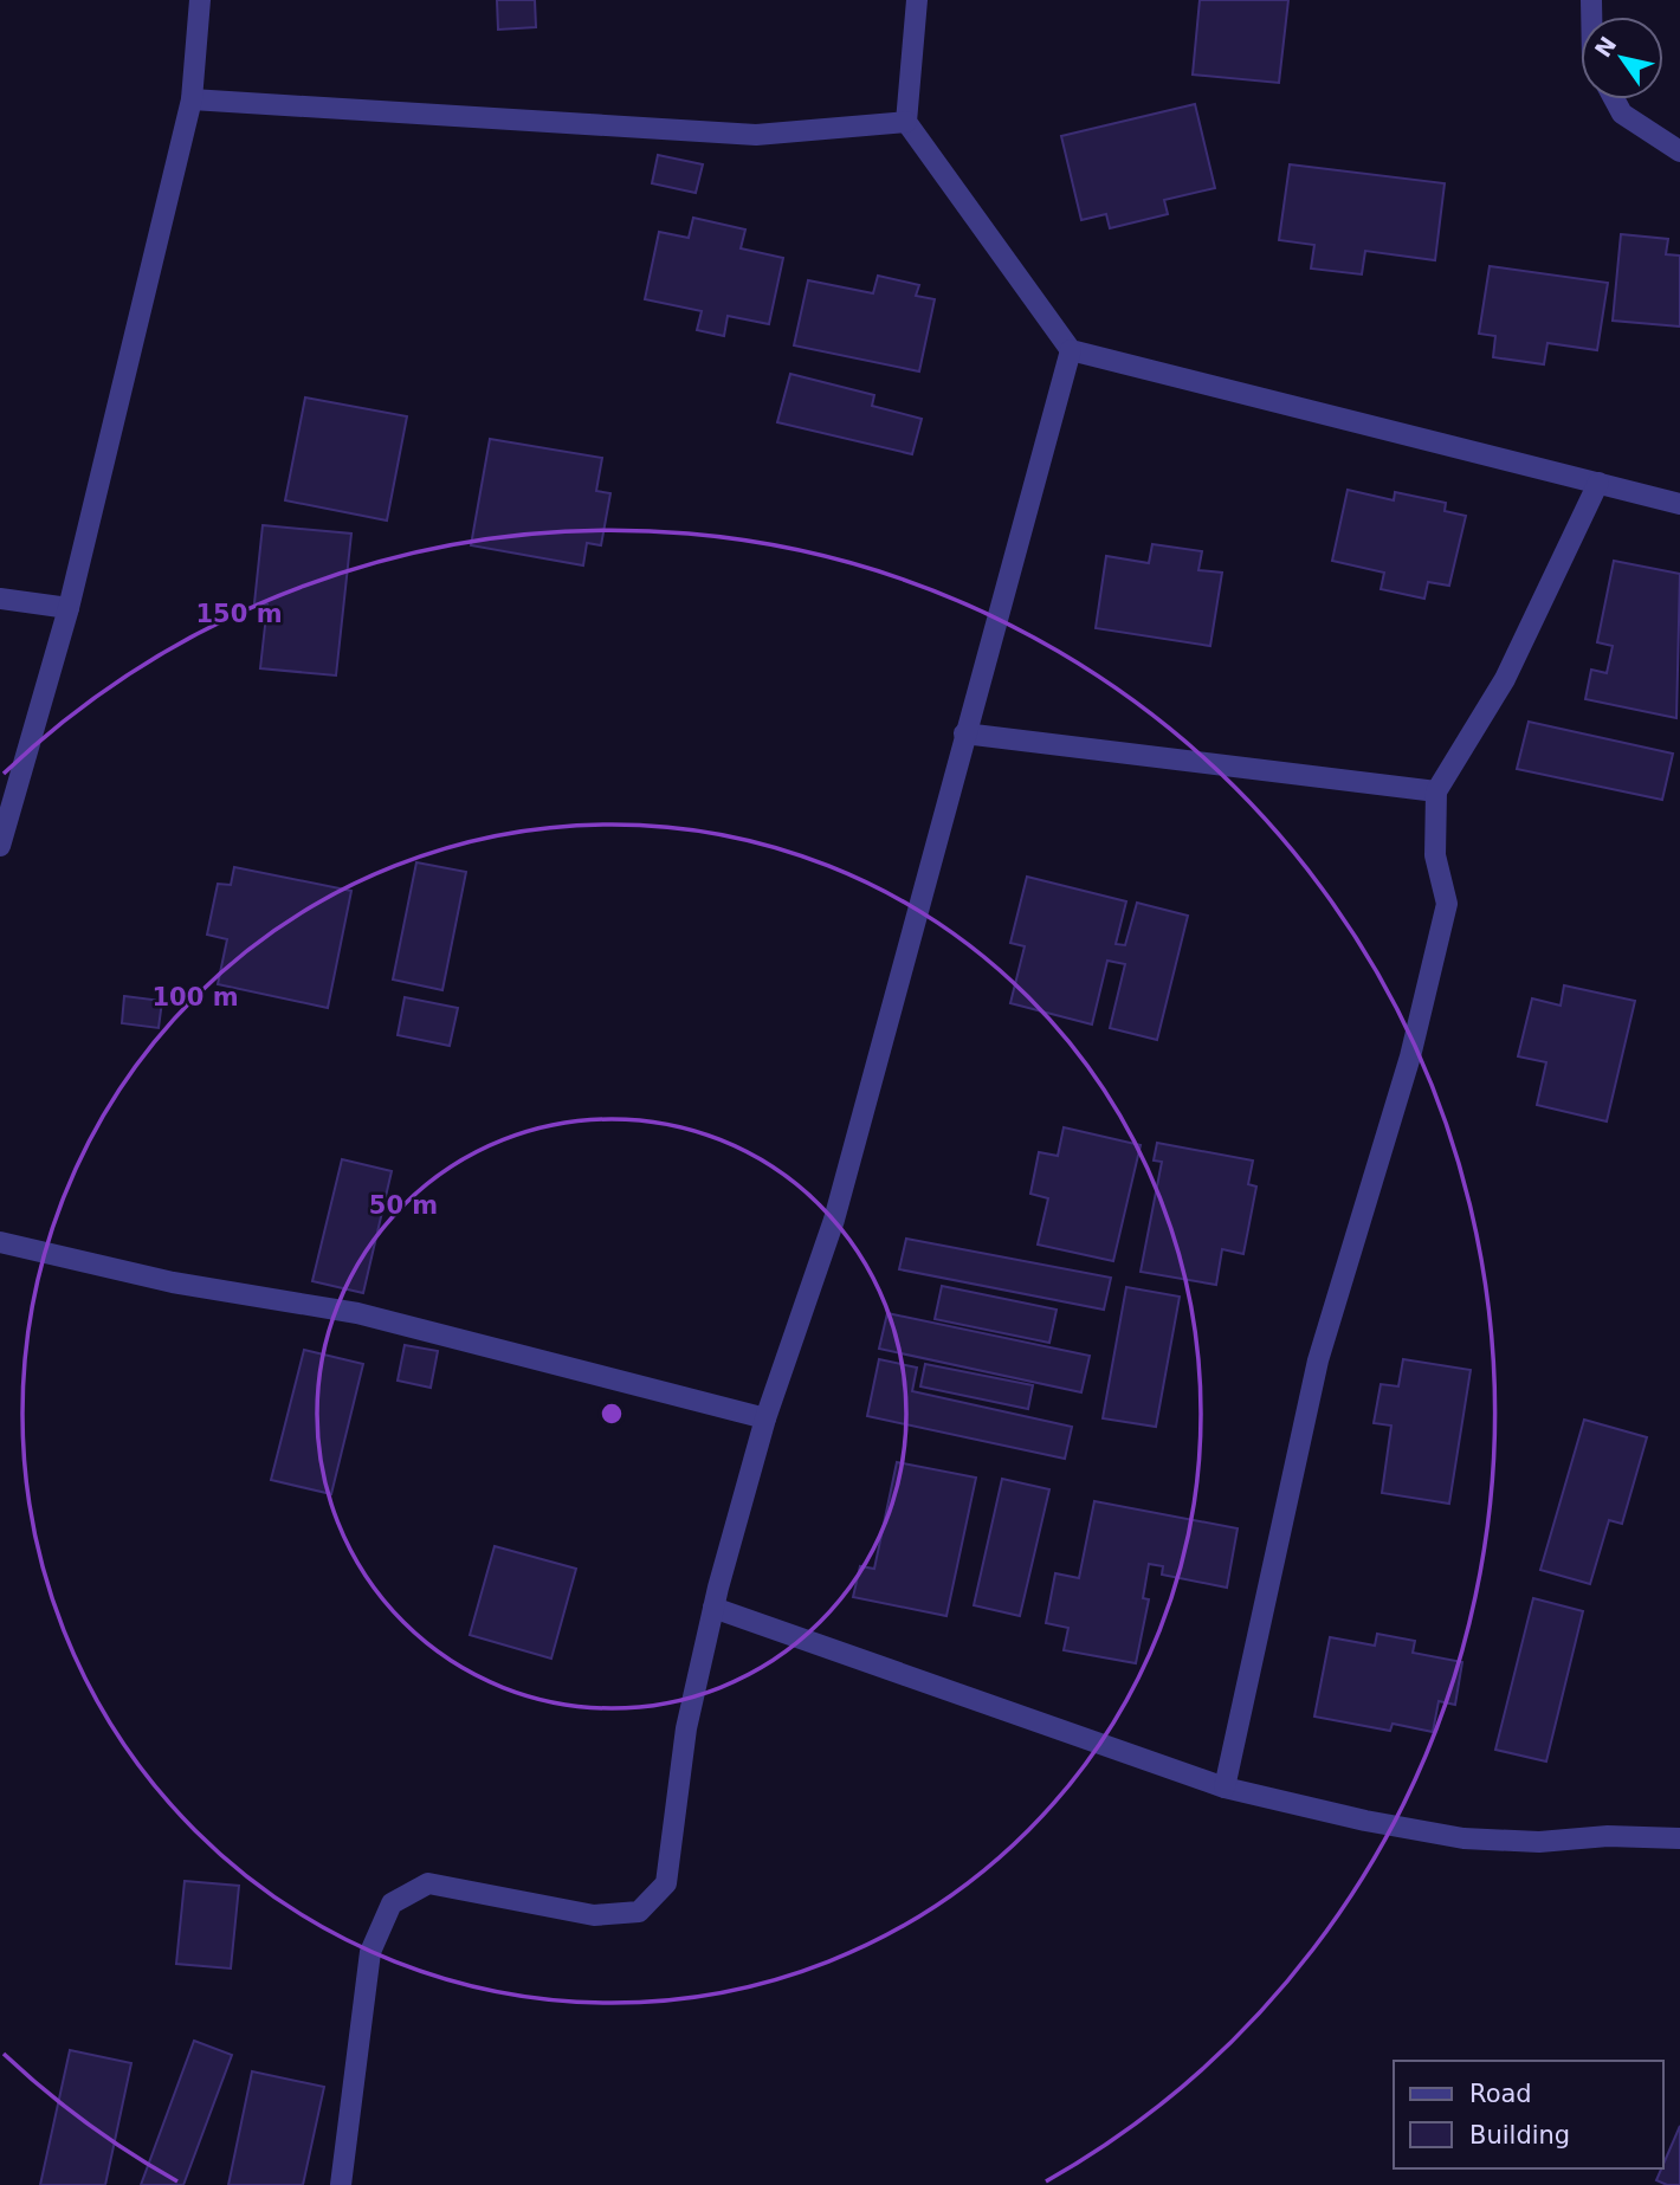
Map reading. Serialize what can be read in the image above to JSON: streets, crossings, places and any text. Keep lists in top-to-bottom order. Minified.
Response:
{"legend":["Road","Building"],"north":"top left","rings":["150 m","100 m","50 m"]}
